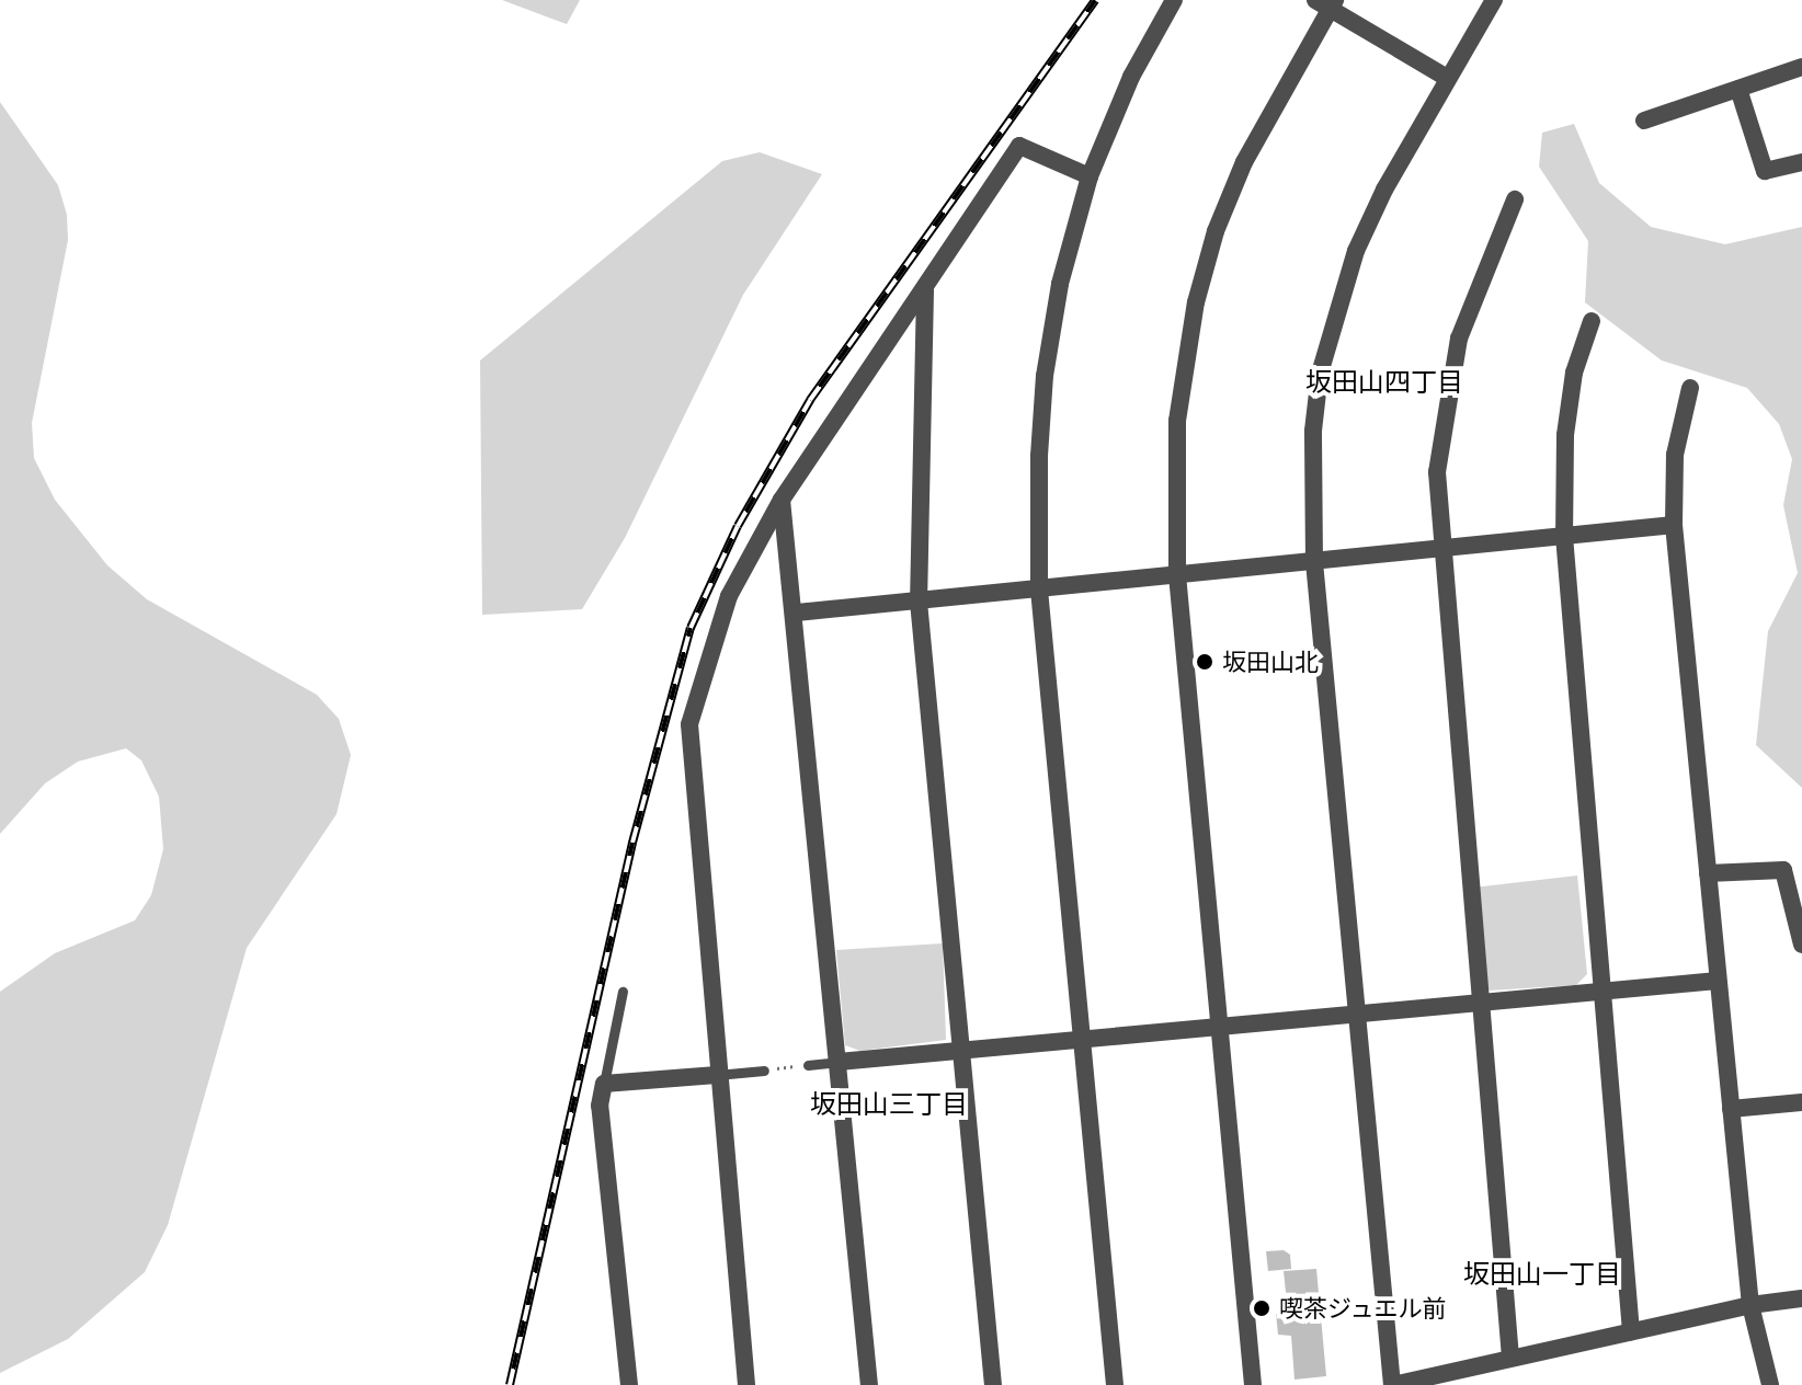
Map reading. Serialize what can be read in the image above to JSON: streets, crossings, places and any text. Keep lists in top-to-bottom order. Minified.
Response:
{"districts":["坂田山四丁目","坂田山三丁目","坂田山一丁目"],"places":["坂田山北","喫茶ジュエル前"]}
